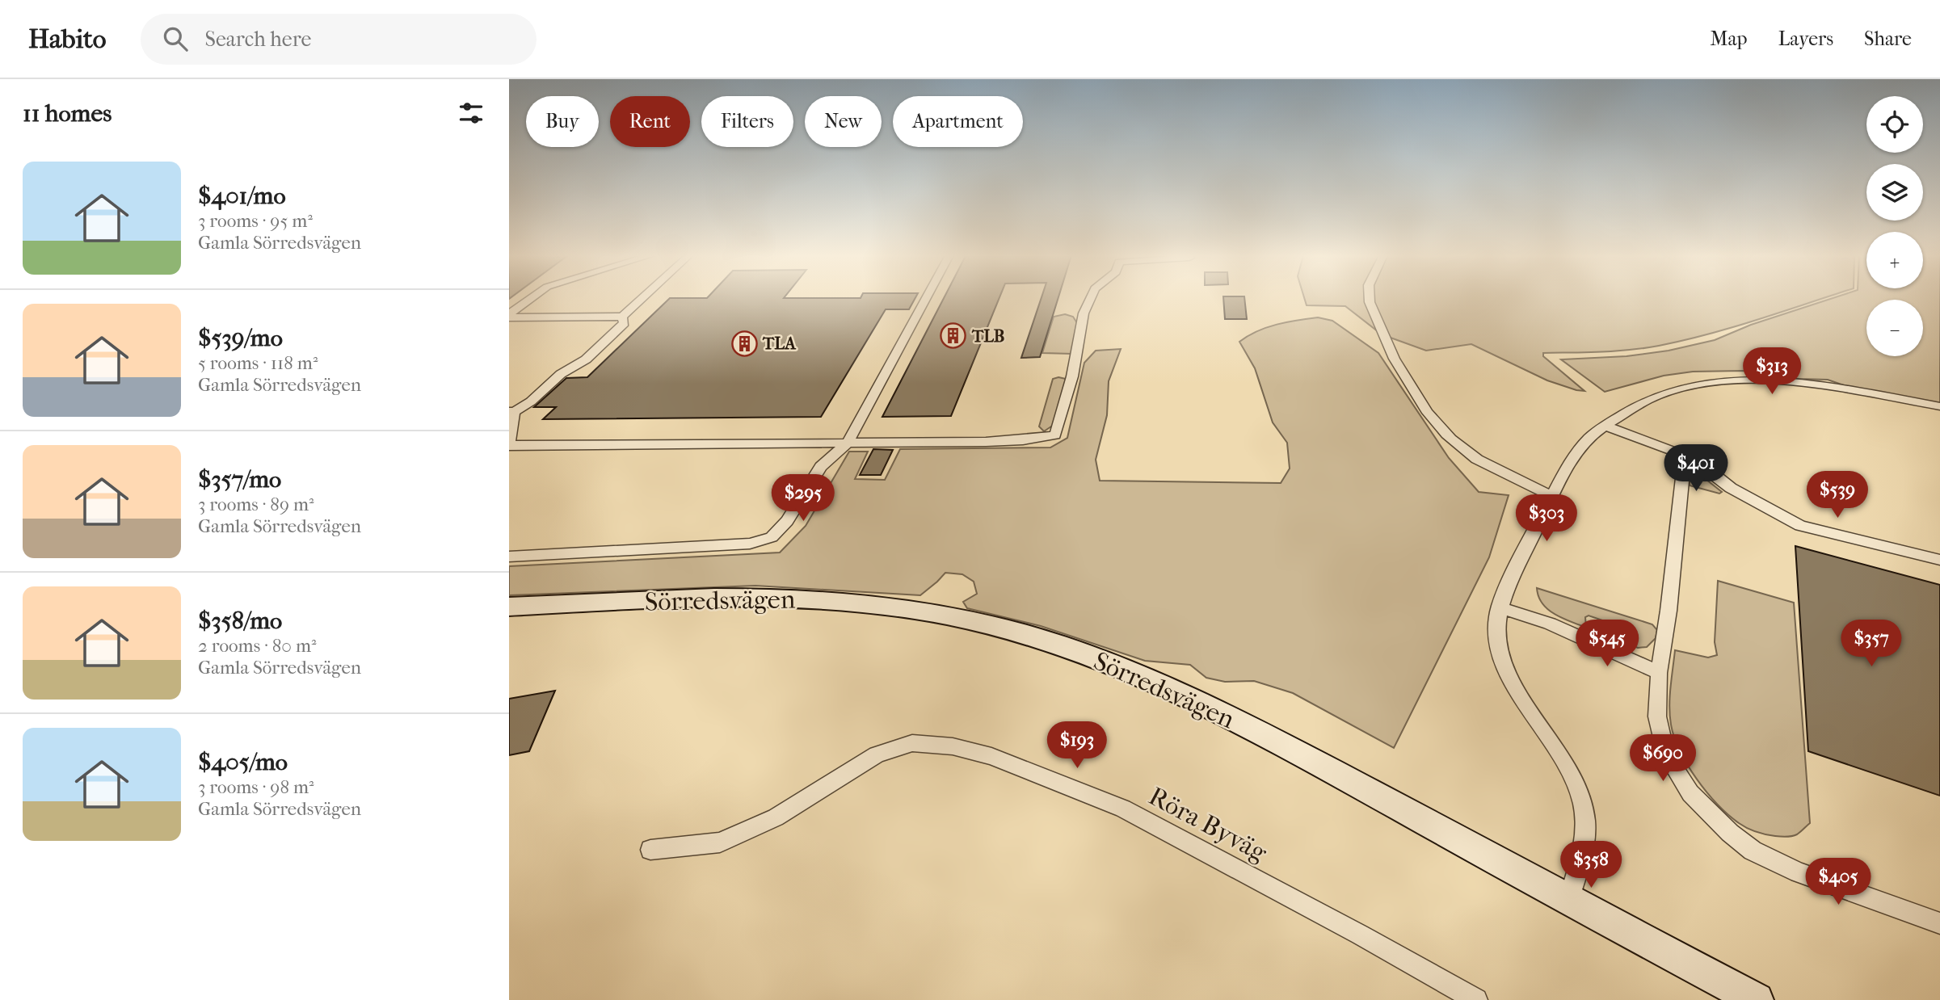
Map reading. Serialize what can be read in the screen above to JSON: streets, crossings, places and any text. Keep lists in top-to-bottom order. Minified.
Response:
{"streets":{"street":["Sörredsvägen","Röra Byväg"]},"places":{"building":["TLB","TLA"]},"page":{"header":"Habito","search":"Search here","nav":["Map","Layers","Share"],"heading":"11 homes","map_buttons":["+","−"],"chip":["Buy","Rent","Filters","New","Apartment"],"list":[{"name":"$401/mo","note":"3 rooms · 95 m² · Gamla Sörredsvägen"},{"name":"$539/mo","note":"5 rooms · 118 m² · Gamla Sörredsvägen"},{"name":"$357/mo","note":"3 rooms · 89 m² · Gamla Sörredsvägen"},{"name":"$358/mo","note":"2 rooms · 80 m² · Gamla Sörredsvägen"},{"name":"$405/mo","note":"3 rooms · 98 m² · Gamla Sörredsvägen"}],"price":["$313","$401","$539","$295","$303","$545","$357","$193","$690","$358","$405"]}}
